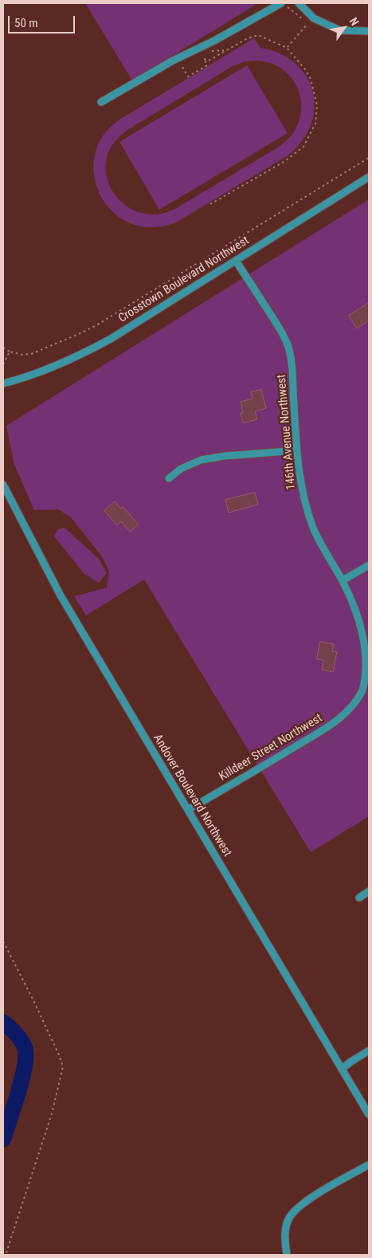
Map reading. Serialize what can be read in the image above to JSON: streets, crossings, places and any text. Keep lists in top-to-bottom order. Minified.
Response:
{"streets":{"street":["Crosstown Boulevard Northwest","146th Avenue Northwest","Killdeer Street Northwest","Andover Boulevard Northwest"]},"crossings":[["Crosstown Boulevard Northwest","146th Avenue Northwest"],["146th Avenue Northwest","Killdeer Street Northwest"],["Killdeer Street Northwest","Andover Boulevard Northwest"]],"scale_bar":"50 m","north":"top right"}
